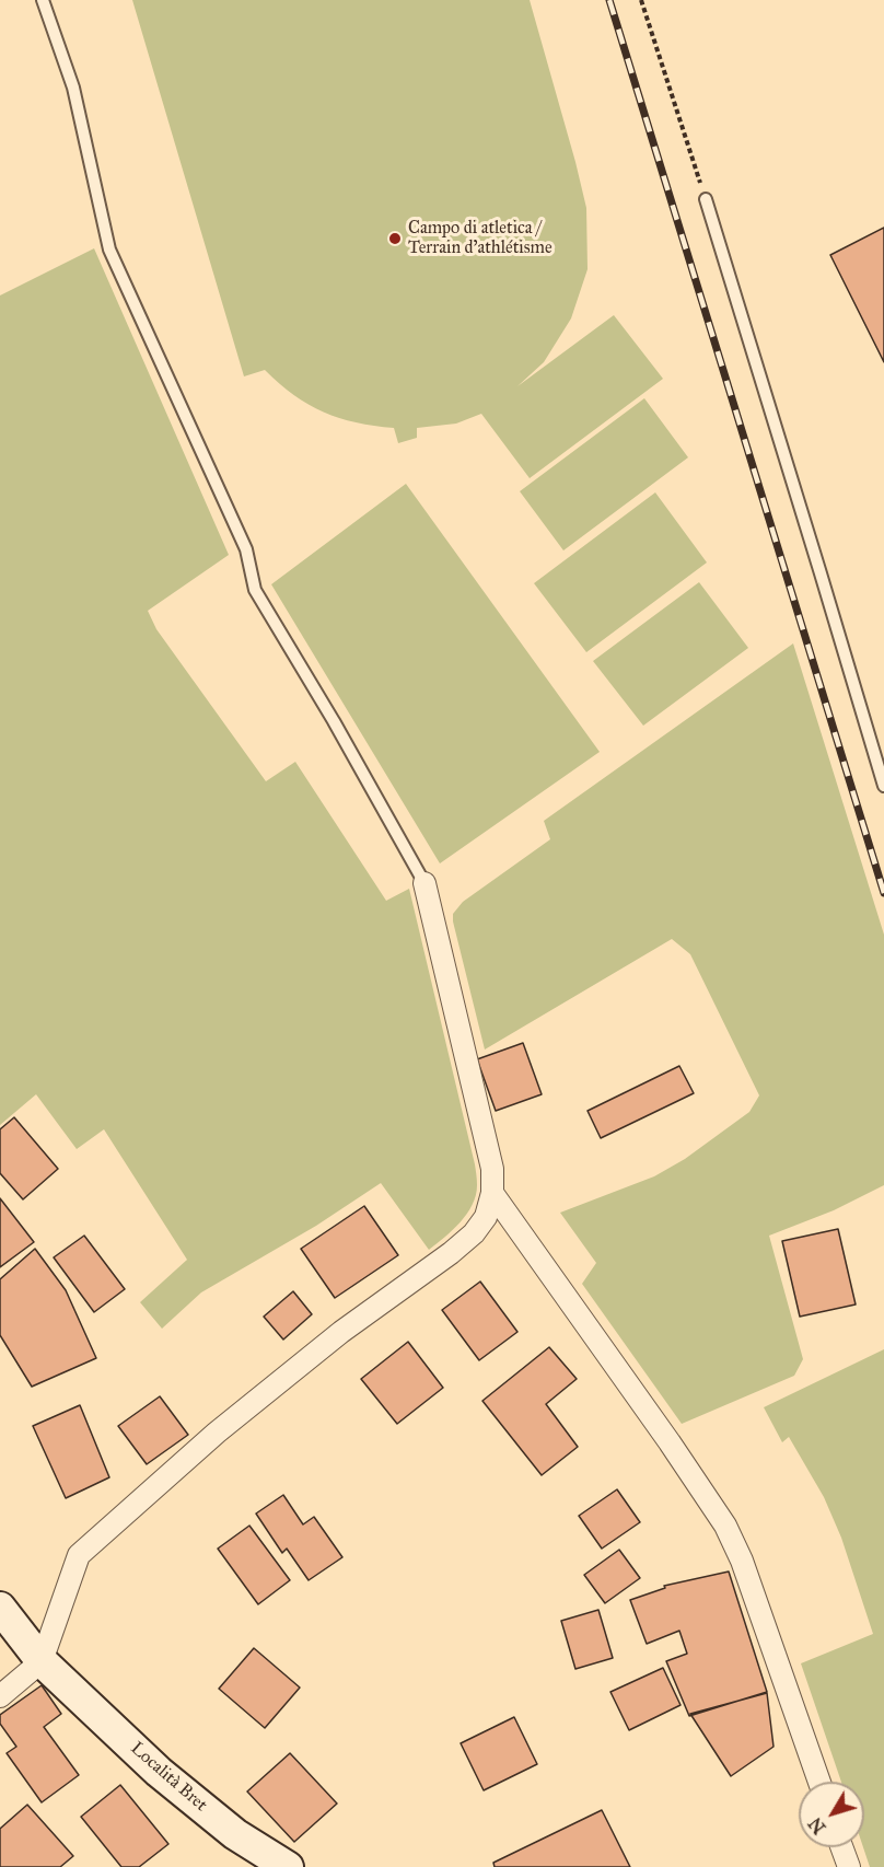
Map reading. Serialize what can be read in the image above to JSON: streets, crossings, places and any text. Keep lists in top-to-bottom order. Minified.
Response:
{"streets":{"street":["Località Bret"]},"places":["Campo di atletica / Terrain d'athlétisme"],"north":"bottom left"}
